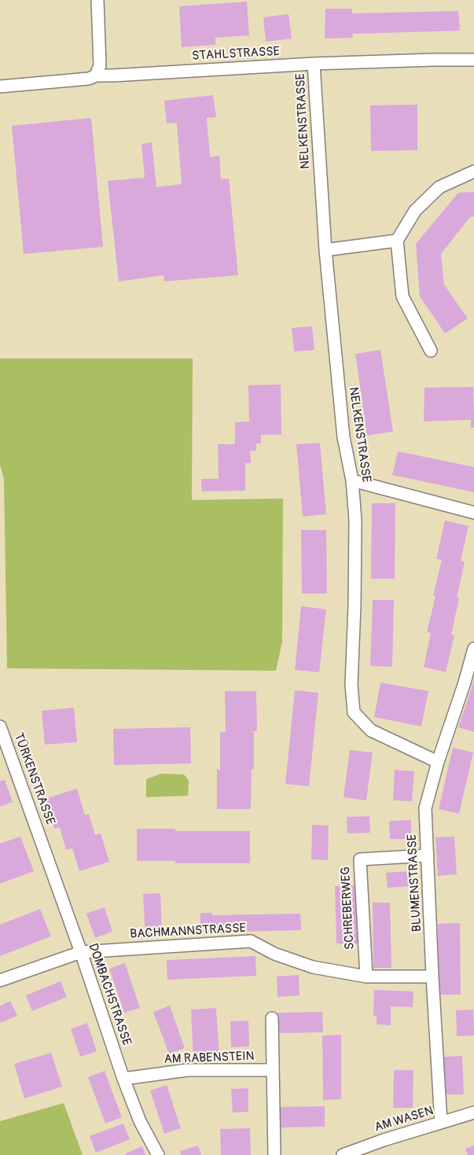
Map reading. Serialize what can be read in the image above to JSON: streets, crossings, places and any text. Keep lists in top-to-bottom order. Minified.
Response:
{"streets":{"street":["STAHLSTRASSE","NELKENSTRASSE","TÜRKENSTRASSE","BLUMENSTRASSE","SCHREBERWEG","BACHMANNSTRASSE","DOMBACHSTRASSE","AM RABENSTEIN","AM WASEN"]},"crossings":[["STAHLSTRASSE","NELKENSTRASSE"],["NELKENSTRASSE","BLUMENSTRASSE"],["TÜRKENSTRASSE","DOMBACHSTRASSE"],["BLUMENSTRASSE","SCHREBERWEG"],["BLUMENSTRASSE","BACHMANNSTRASSE"],["BLUMENSTRASSE","AM WASEN"],["SCHREBERWEG","BACHMANNSTRASSE"],["BACHMANNSTRASSE","DOMBACHSTRASSE"],["DOMBACHSTRASSE","AM RABENSTEIN"]]}
